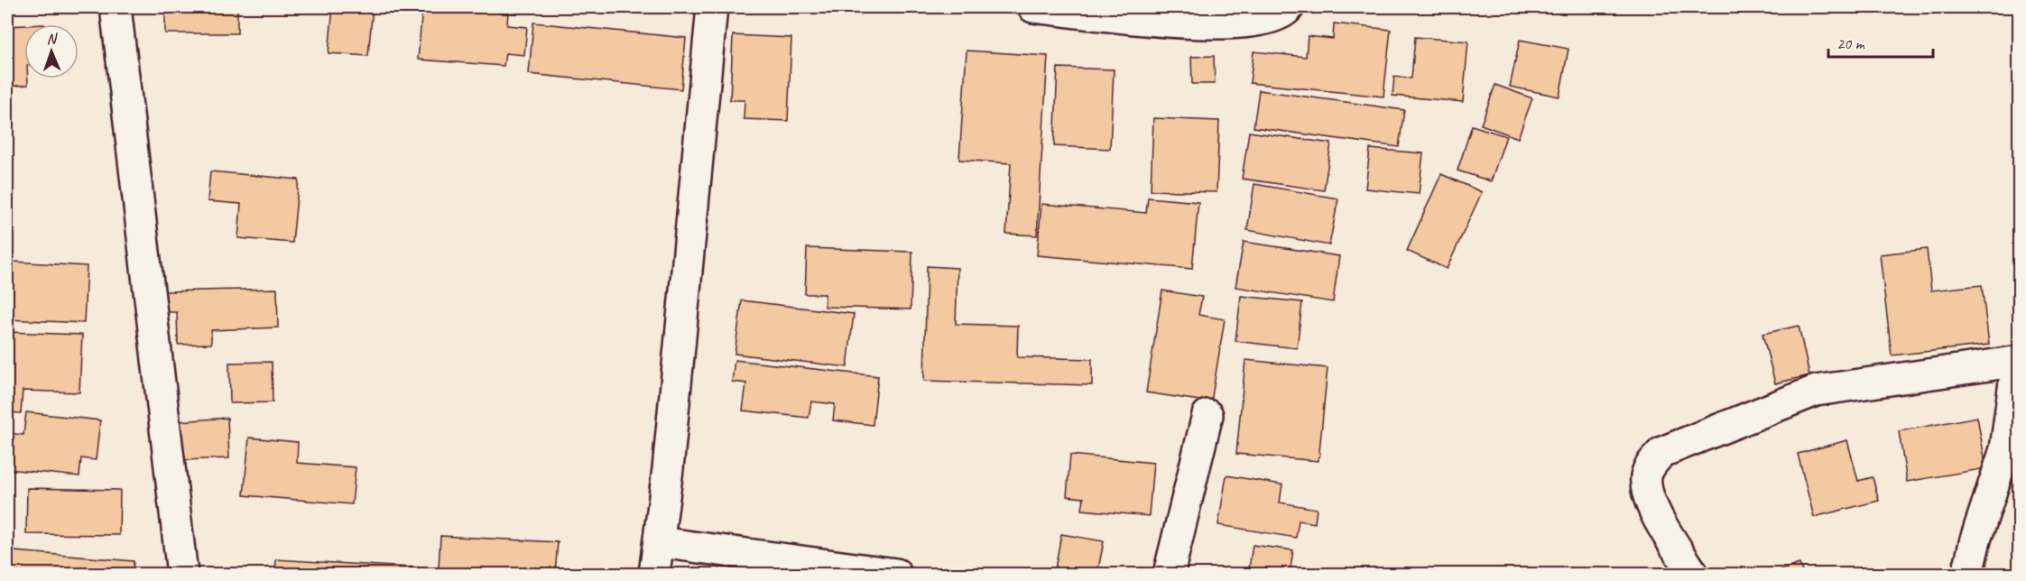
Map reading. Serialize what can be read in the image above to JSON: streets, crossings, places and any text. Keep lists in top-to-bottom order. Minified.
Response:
{"scale_bar":"20 m","north":"top"}
